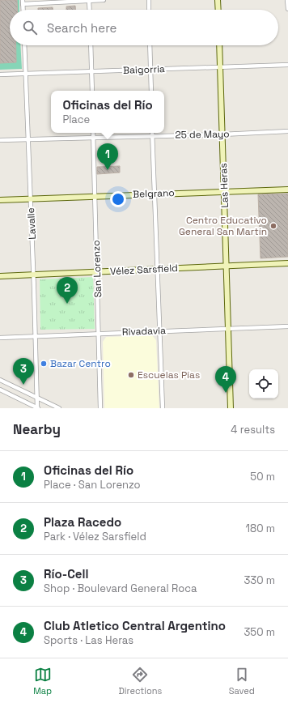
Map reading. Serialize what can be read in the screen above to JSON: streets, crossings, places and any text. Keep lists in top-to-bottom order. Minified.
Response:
{"streets":{"main road":["Las Heras","Belgrano","Vélez Sarsfield"],"street":["Baigorria","25 de Mayo","Lavalle","San Lorenzo","Rivadavia"]},"crossings":[["Baigorria","Las Heras"],["Baigorria","Lavalle"],["25 de Mayo","Las Heras"],["25 de Mayo","Lavalle"],["25 de Mayo","San Lorenzo"],["Las Heras","Belgrano"],["Las Heras","Vélez Sarsfield"],["Las Heras","Rivadavia"],["Belgrano","Lavalle"],["Belgrano","San Lorenzo"],["Lavalle","Vélez Sarsfield"],["Lavalle","Rivadavia"],["San Lorenzo","Vélez Sarsfield"],["San Lorenzo","Rivadavia"]],"places":["Centro Educativo General San Martín","Bazar Centro","Escuelas Pías"],"page":{"search":"Search here","popup":["Oficinas del Río","Place"],"pins":["1","2","3","4"],"heading":["Nearby","4 results"],"list":[{"mark":"1","name":"Oficinas del Río","note":"Place · San Lorenzo","value":"50 m"},{"mark":"2","name":"Plaza Racedo","note":"Park · Vélez Sarsfield","value":"180 m"},{"mark":"3","name":"Río-Cell","note":"Shop · Boulevard General Roca","value":"330 m"},{"mark":"4","name":"Club Atletico Central Argentino","note":"Sports · Las Heras","value":"350 m"}],"nav":["Map","Directions","Saved"]}}
